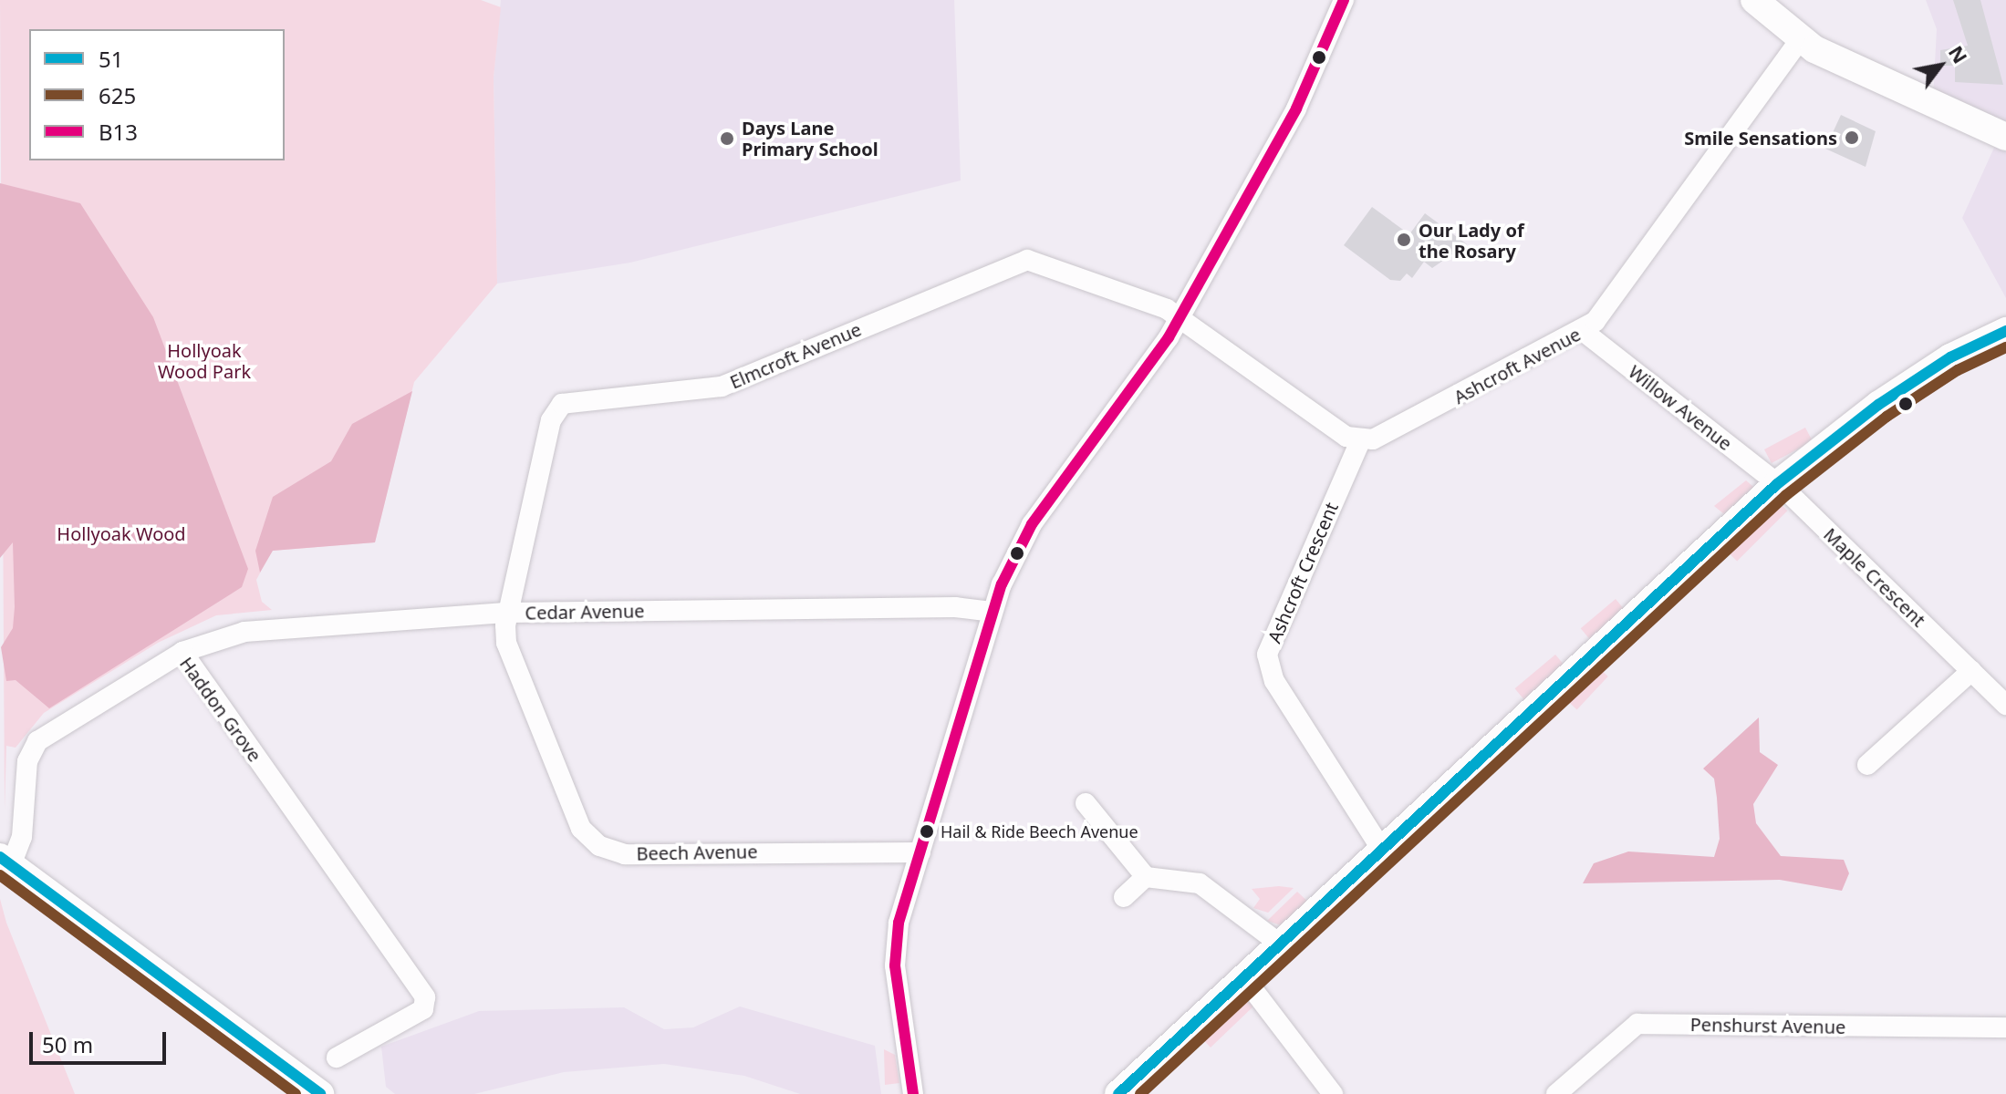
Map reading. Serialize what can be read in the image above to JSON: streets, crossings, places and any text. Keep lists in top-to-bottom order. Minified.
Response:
{"streets":{"street":["Elmcroft Avenue","Ashcroft Avenue","Willow Avenue","Ashcroft Crescent","Maple Crescent","Cedar Avenue","Haddon Grove","Beech Avenue","Penshurst Avenue"]},"crossings":[["Elmcroft Avenue","Cedar Avenue"],["Elmcroft Avenue","Beech Avenue"],["Ashcroft Avenue","Willow Avenue"],["Ashcroft Avenue","Ashcroft Crescent"],["Willow Avenue","Maple Crescent"],["Cedar Avenue","Haddon Grove"],["Cedar Avenue","Beech Avenue"]],"parks":["Hollyoak Wood Park","Hollyoak Wood"],"places":["Smile Sensations","Days Lane Primary School","Our Lady of the Rosary","Hail & Ride Beech Avenue"],"lines":["transit line B13","transit line 51","transit line 625"],"legend":["51","625","B13"],"scale_bar":"50 m","north":"top right"}
